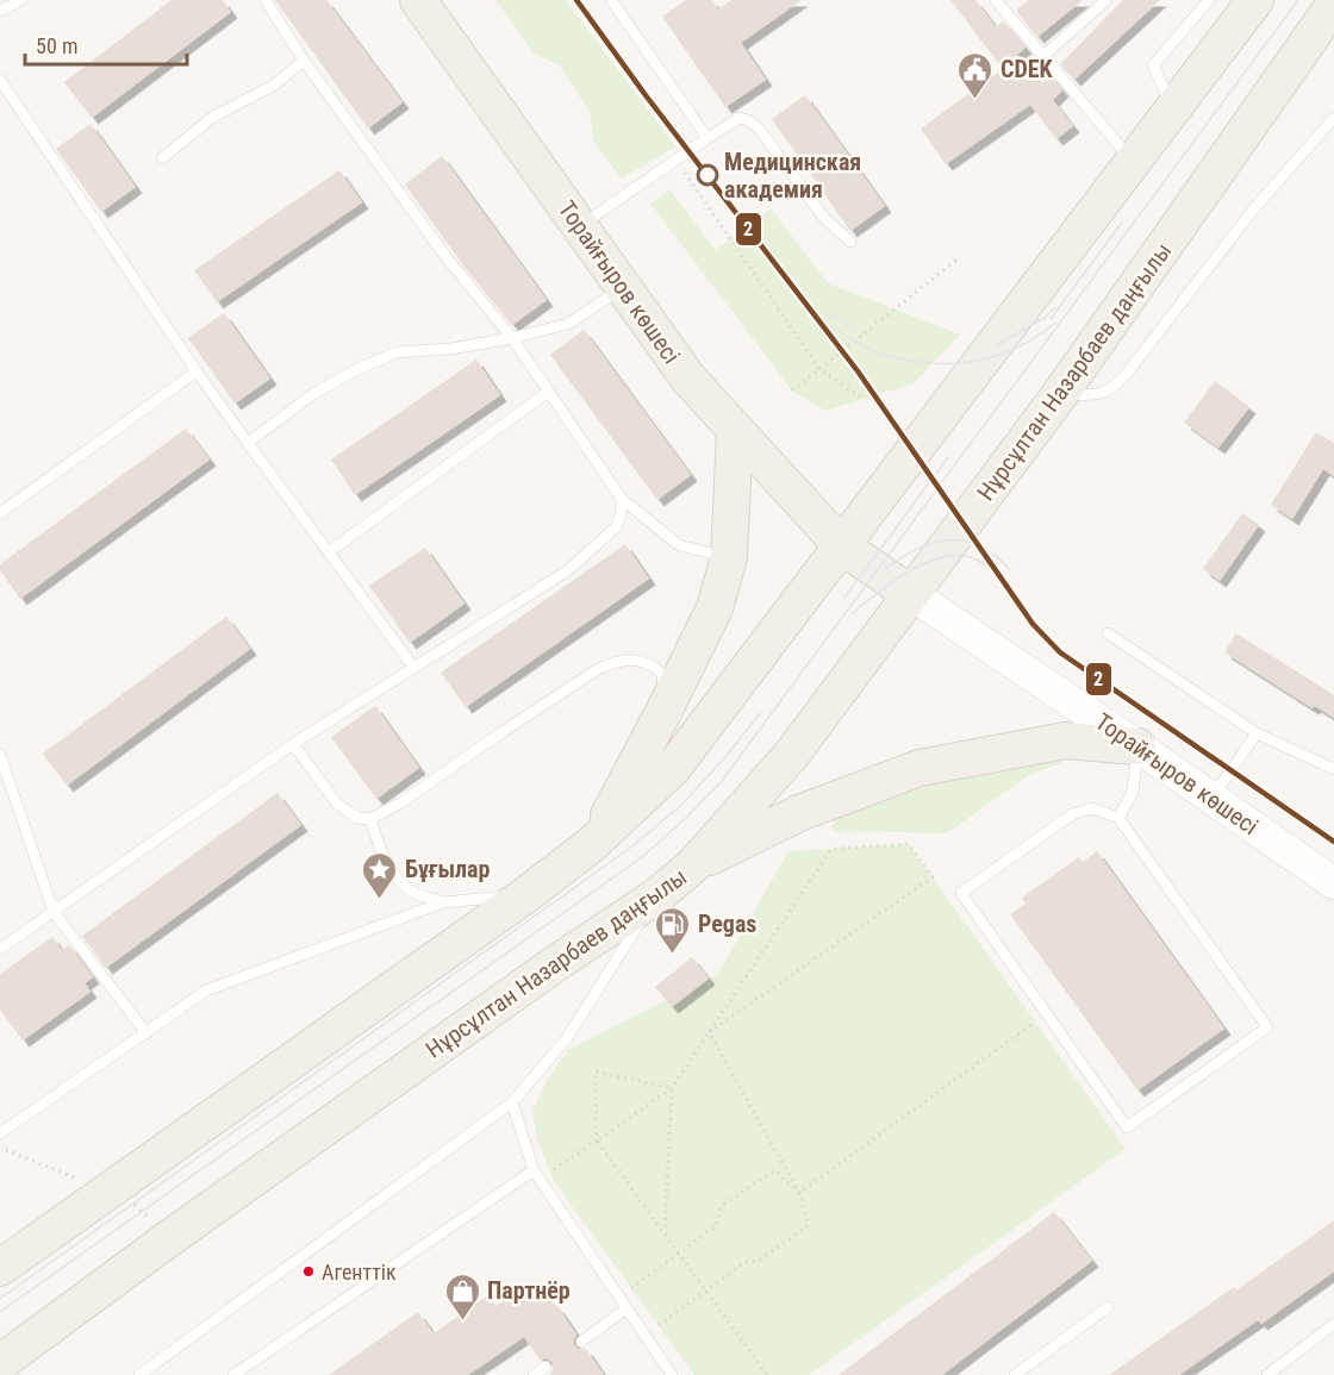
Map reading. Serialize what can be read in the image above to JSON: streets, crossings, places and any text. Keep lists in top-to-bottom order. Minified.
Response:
{"streets":{"main road":["Торайғыров көшесі","Нұрсұлтан Назарбаев даңғылы"]},"crossings":[["Торайғыров көшесі","Нұрсұлтан Назарбаев даңғылы"]],"places":{"public building":["CDEK"],"other":["Медицинская академия","Агенттік"],"place":["Бұғылар"],"fuel station":["Pegas"],"shop":["Партнёр"]},"lines":["transit line 2"],"scale_bar":"50 m"}
